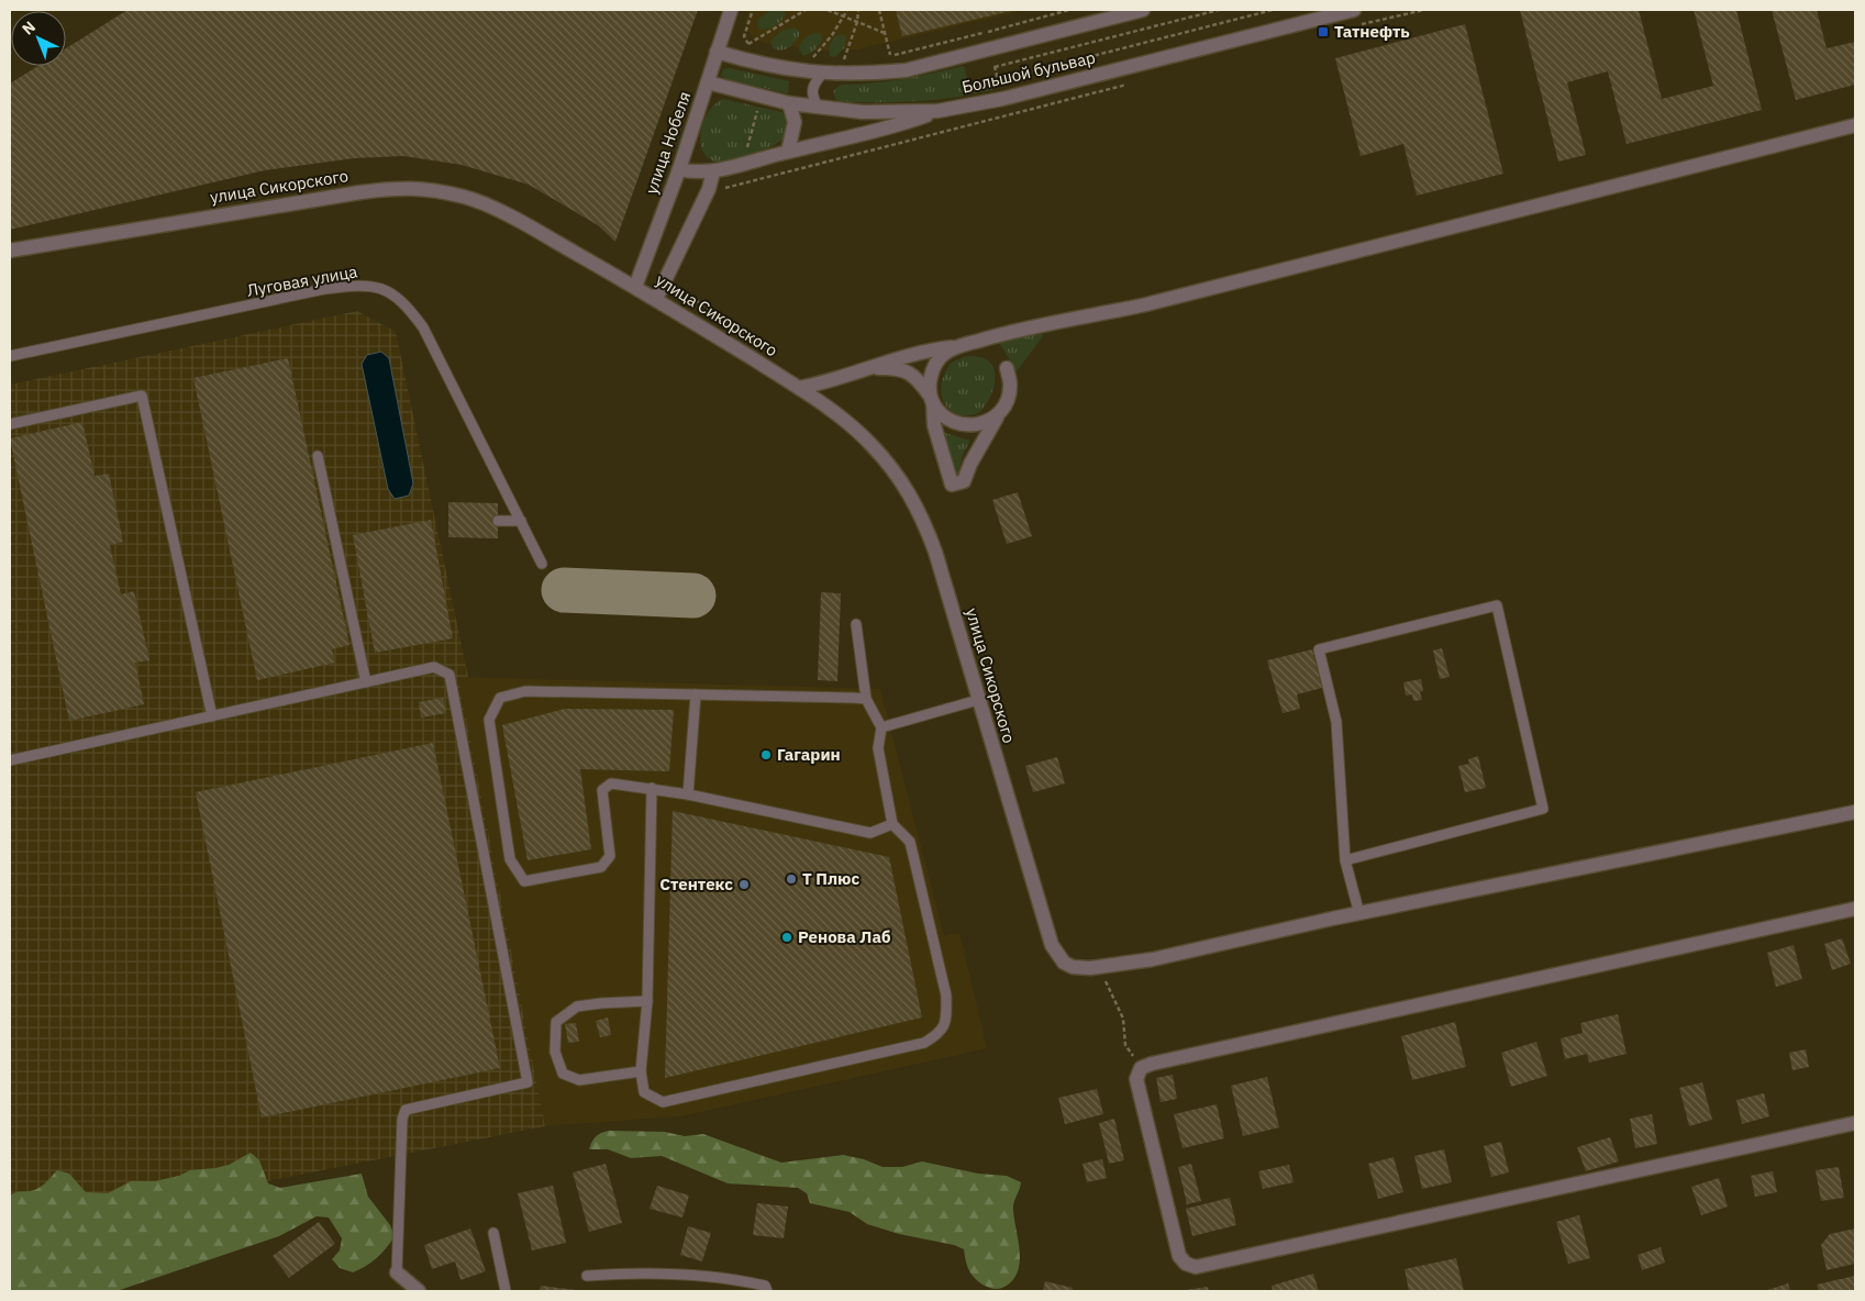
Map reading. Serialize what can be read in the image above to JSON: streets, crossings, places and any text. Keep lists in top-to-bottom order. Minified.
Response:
{"streets":{"street":["Большой бульвар","улица Нобеля","улица Сикорского"],"lane":["Луговая улица"]},"crossings":[["Большой бульвар","улица Нобеля"],["улица Нобеля","улица Сикорского"]],"places":{"transit":["Татнефть"],"other":["Гагарин","Т Плюс","Стентекс","Ренова Лаб"]},"north":"top left"}
